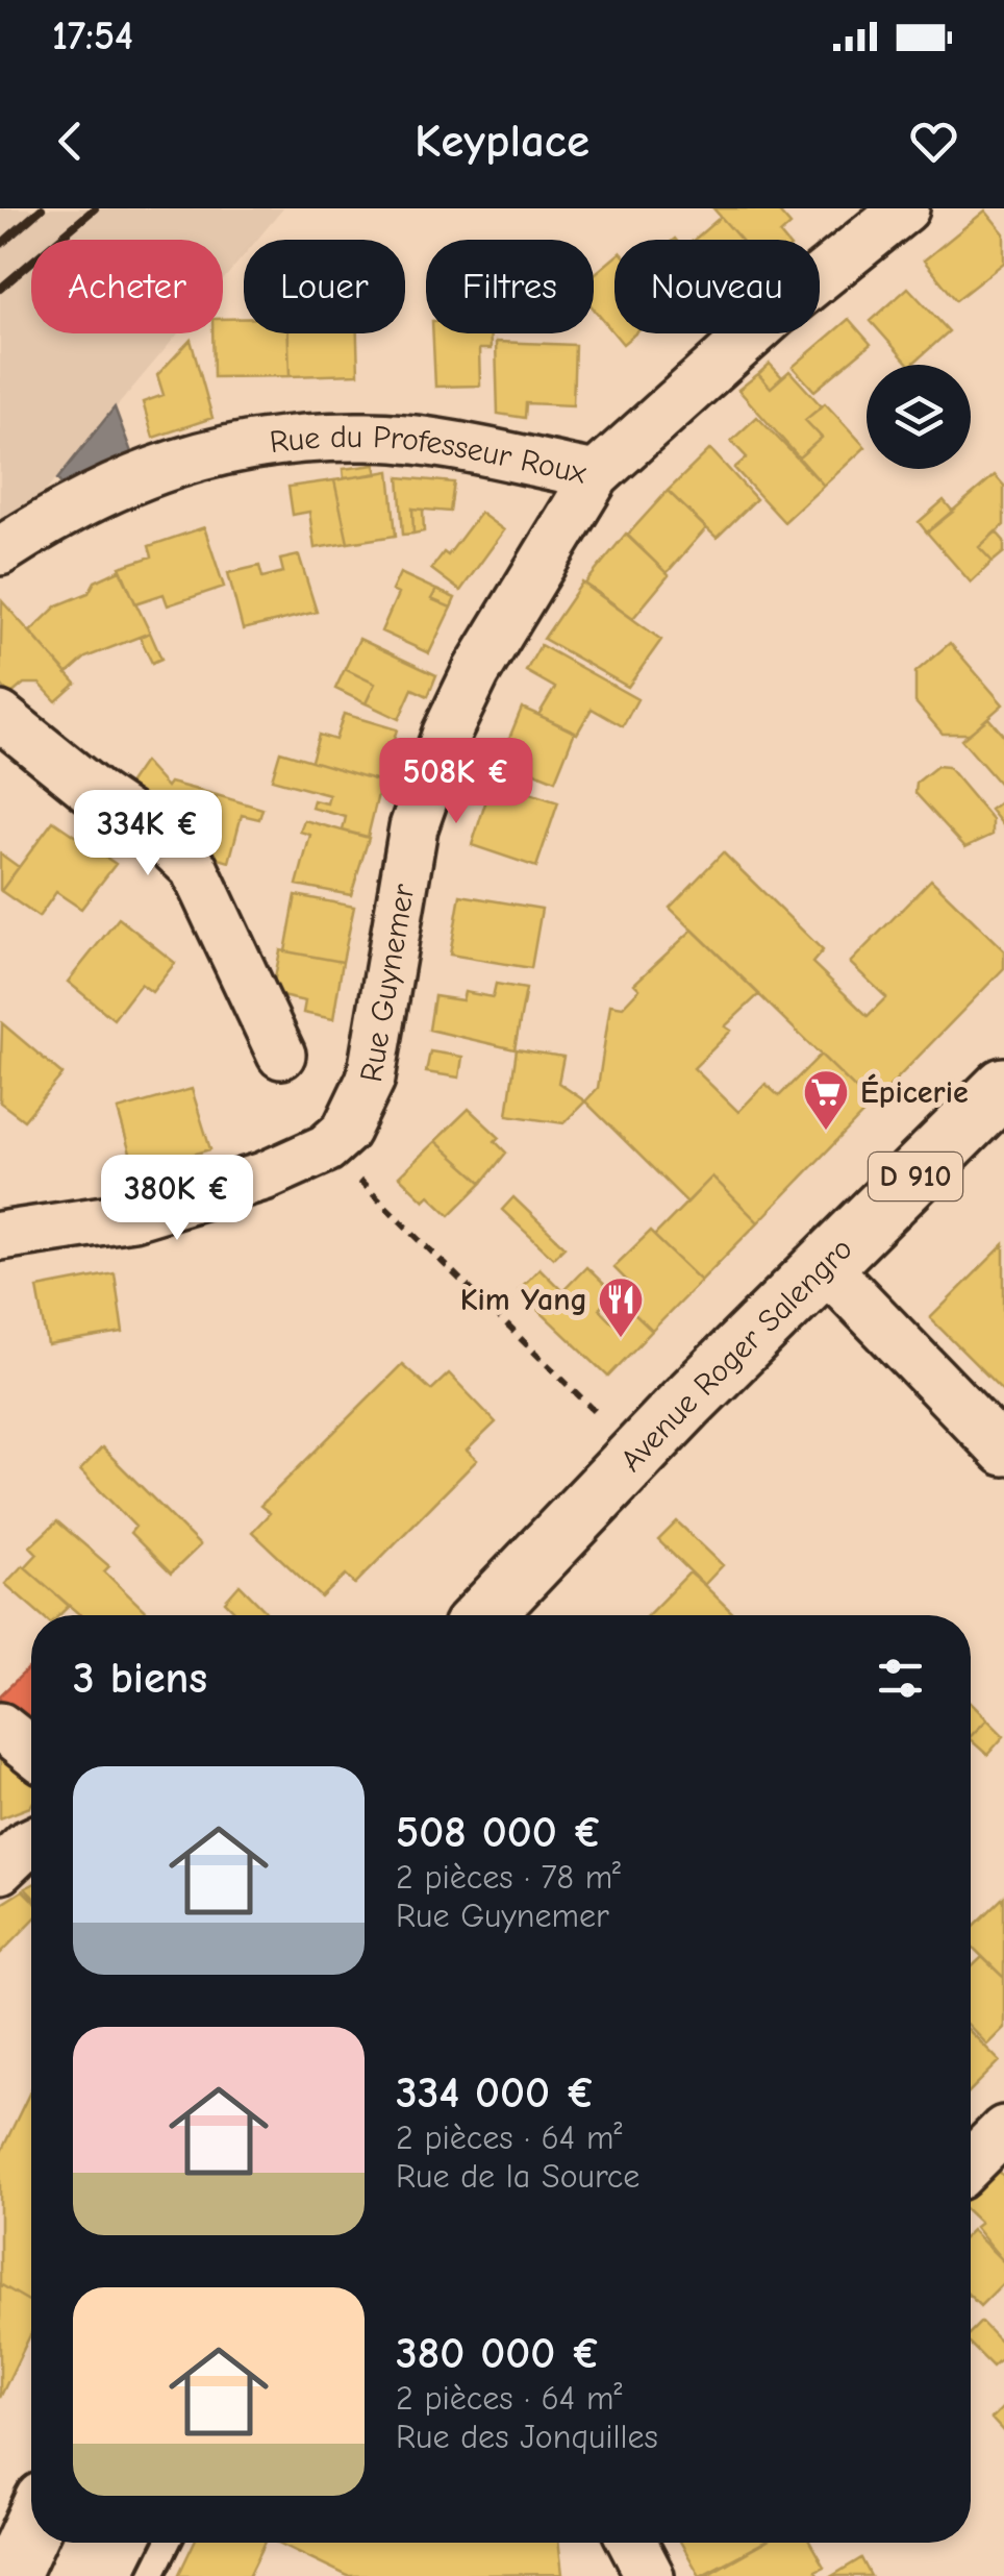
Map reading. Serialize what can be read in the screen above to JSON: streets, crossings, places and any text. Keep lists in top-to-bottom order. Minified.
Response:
{"streets":{"main road":["D 910","Avenue Roger Salengro"],"street":["Rue du Professeur Roux","Rue Guynemer"]},"crossings":[["Rue du Professeur Roux","Rue Guynemer"]],"places":{"supermarket":["Épicerie"],"restaurant":["Kim Yang"]},"page":{"status":"17:54","header":"Keyplace","chip":["Acheter","Louer","Filtres","Nouveau"],"price":["508K €","334K €","380K €"],"heading":"3 biens","list":[{"name":"508 000 €","note":"2 pièces · 78 m² · Rue Guynemer"},{"name":"334 000 €","note":"2 pièces · 64 m² · Rue de la Source"},{"name":"380 000 €","note":"2 pièces · 64 m² · Rue des Jonquilles"}]}}
